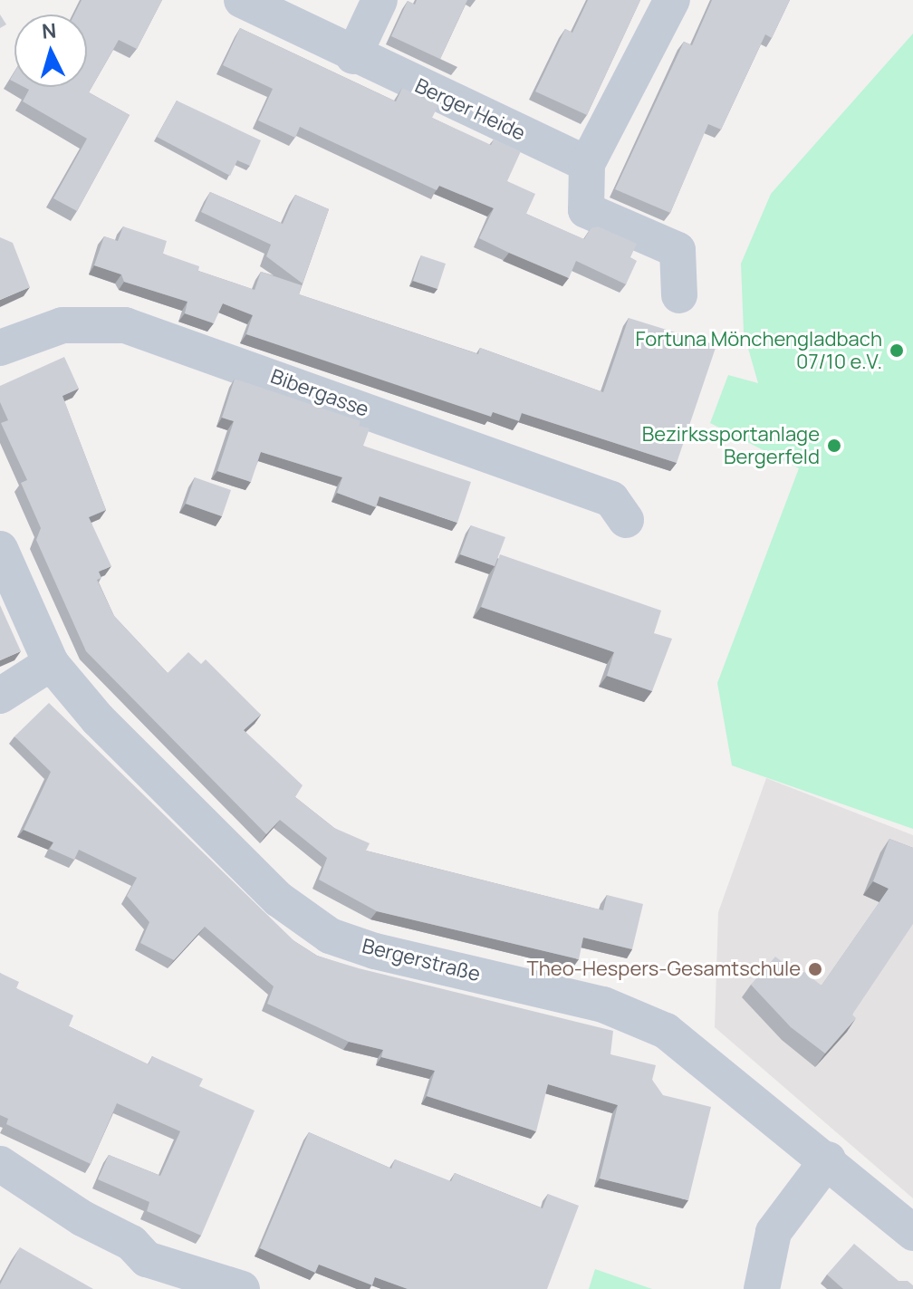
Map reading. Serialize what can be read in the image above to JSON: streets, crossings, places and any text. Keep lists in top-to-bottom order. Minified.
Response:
{"streets":{"street":["Berger Heide","Bibergasse","Bergerstraße"]},"places":["Fortuna Mönchengladbach 07/10 e.V.","Bezirkssportanlage Bergerfeld","Theo-Hespers-Gesamtschule"],"north":"top"}
